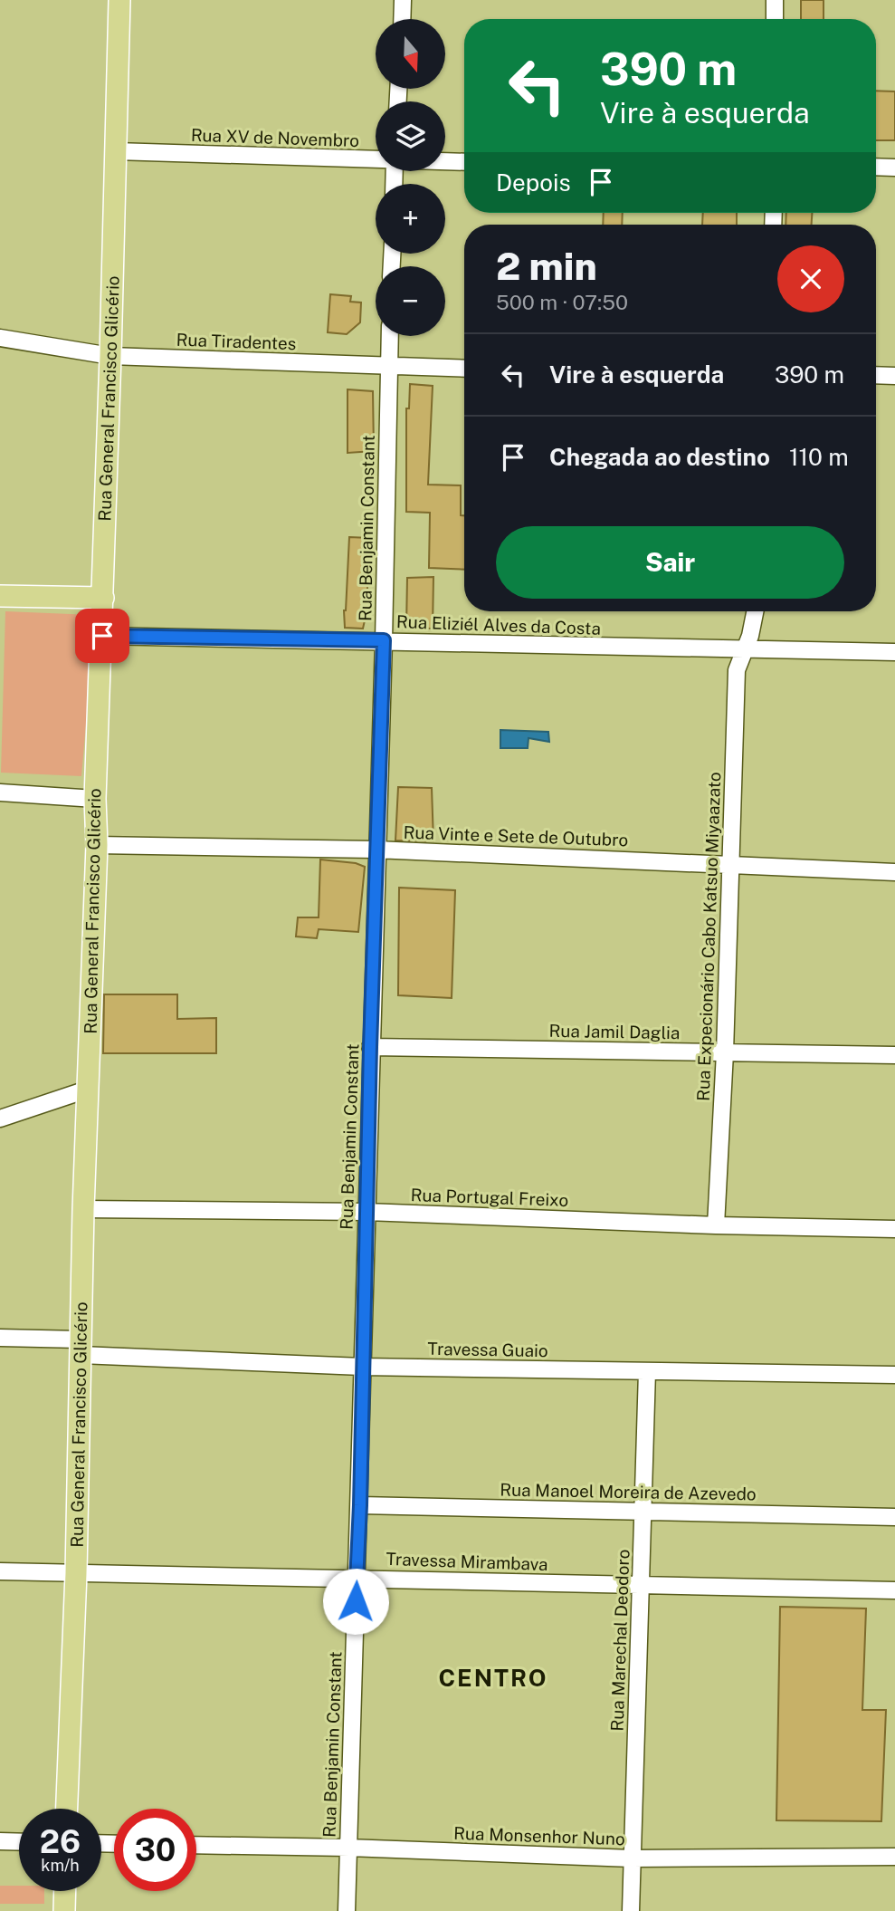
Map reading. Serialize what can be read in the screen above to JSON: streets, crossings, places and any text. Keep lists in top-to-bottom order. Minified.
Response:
{"streets":{"main road":["Rua General Francisco Glicério"],"street":["Rua XV de Novembro","Rua Tiradentes","Rua Benjamin Constant","Rua Eliziél Alves da Costa","Rua Vinte e Sete de Outubro","Rua Expecionário Cabo Katsuo Miyaazato","Rua Jamil Daglia","Rua Portugal Freixo","Travessa Guaio","Rua Manoel Moreira de Azevedo","Travessa Mirambava","Rua Marechal Deodoro","Rua Monsenhor Nuno"]},"crossings":[["Rua XV de Novembro","Rua General Francisco Glicério"],["Rua Tiradentes","Rua General Francisco Glicério"],["Rua Tiradentes","Rua Benjamin Constant"],["Rua General Francisco Glicério","Rua Eliziél Alves da Costa"],["Rua General Francisco Glicério","Rua Vinte e Sete de Outubro"],["Rua General Francisco Glicério","Rua Portugal Freixo"],["Rua General Francisco Glicério","Travessa Guaio"],["Rua General Francisco Glicério","Travessa Mirambava"],["Rua Benjamin Constant","Rua Eliziél Alves da Costa"],["Rua Benjamin Constant","Rua Vinte e Sete de Outubro"],["Rua Benjamin Constant","Rua Jamil Daglia"],["Rua Benjamin Constant","Rua Portugal Freixo"],["Rua Benjamin Constant","Travessa Guaio"],["Rua Benjamin Constant","Rua Manoel Moreira de Azevedo"],["Rua Benjamin Constant","Travessa Mirambava"],["Rua Benjamin Constant","Rua Monsenhor Nuno"],["Rua Eliziél Alves da Costa","Rua Expecionário Cabo Katsuo Miyaazato"],["Rua Vinte e Sete de Outubro","Rua Expecionário Cabo Katsuo Miyaazato"],["Rua Expecionário Cabo Katsuo Miyaazato","Rua Jamil Daglia"],["Rua Expecionário Cabo Katsuo Miyaazato","Rua Portugal Freixo"],["Travessa Guaio","Rua Marechal Deodoro"],["Rua Manoel Moreira de Azevedo","Rua Marechal Deodoro"],["Travessa Mirambava","Rua Marechal Deodoro"],["Rua Marechal Deodoro","Rua Monsenhor Nuno"]],"districts":["CENTRO"],"north":"bottom","page":{"map_buttons":["+","−"],"turn":["390 m","Vire à esquerda"],"then":"Depois","heading":["2 min","500 m · 07:50"],"list":[{"name":"Vire à esquerda","value":"390 m"},{"name":"Chegada ao destino","value":"110 m"}],"buttons":"Sair","speed":"26 km/h","limit":"30"}}
